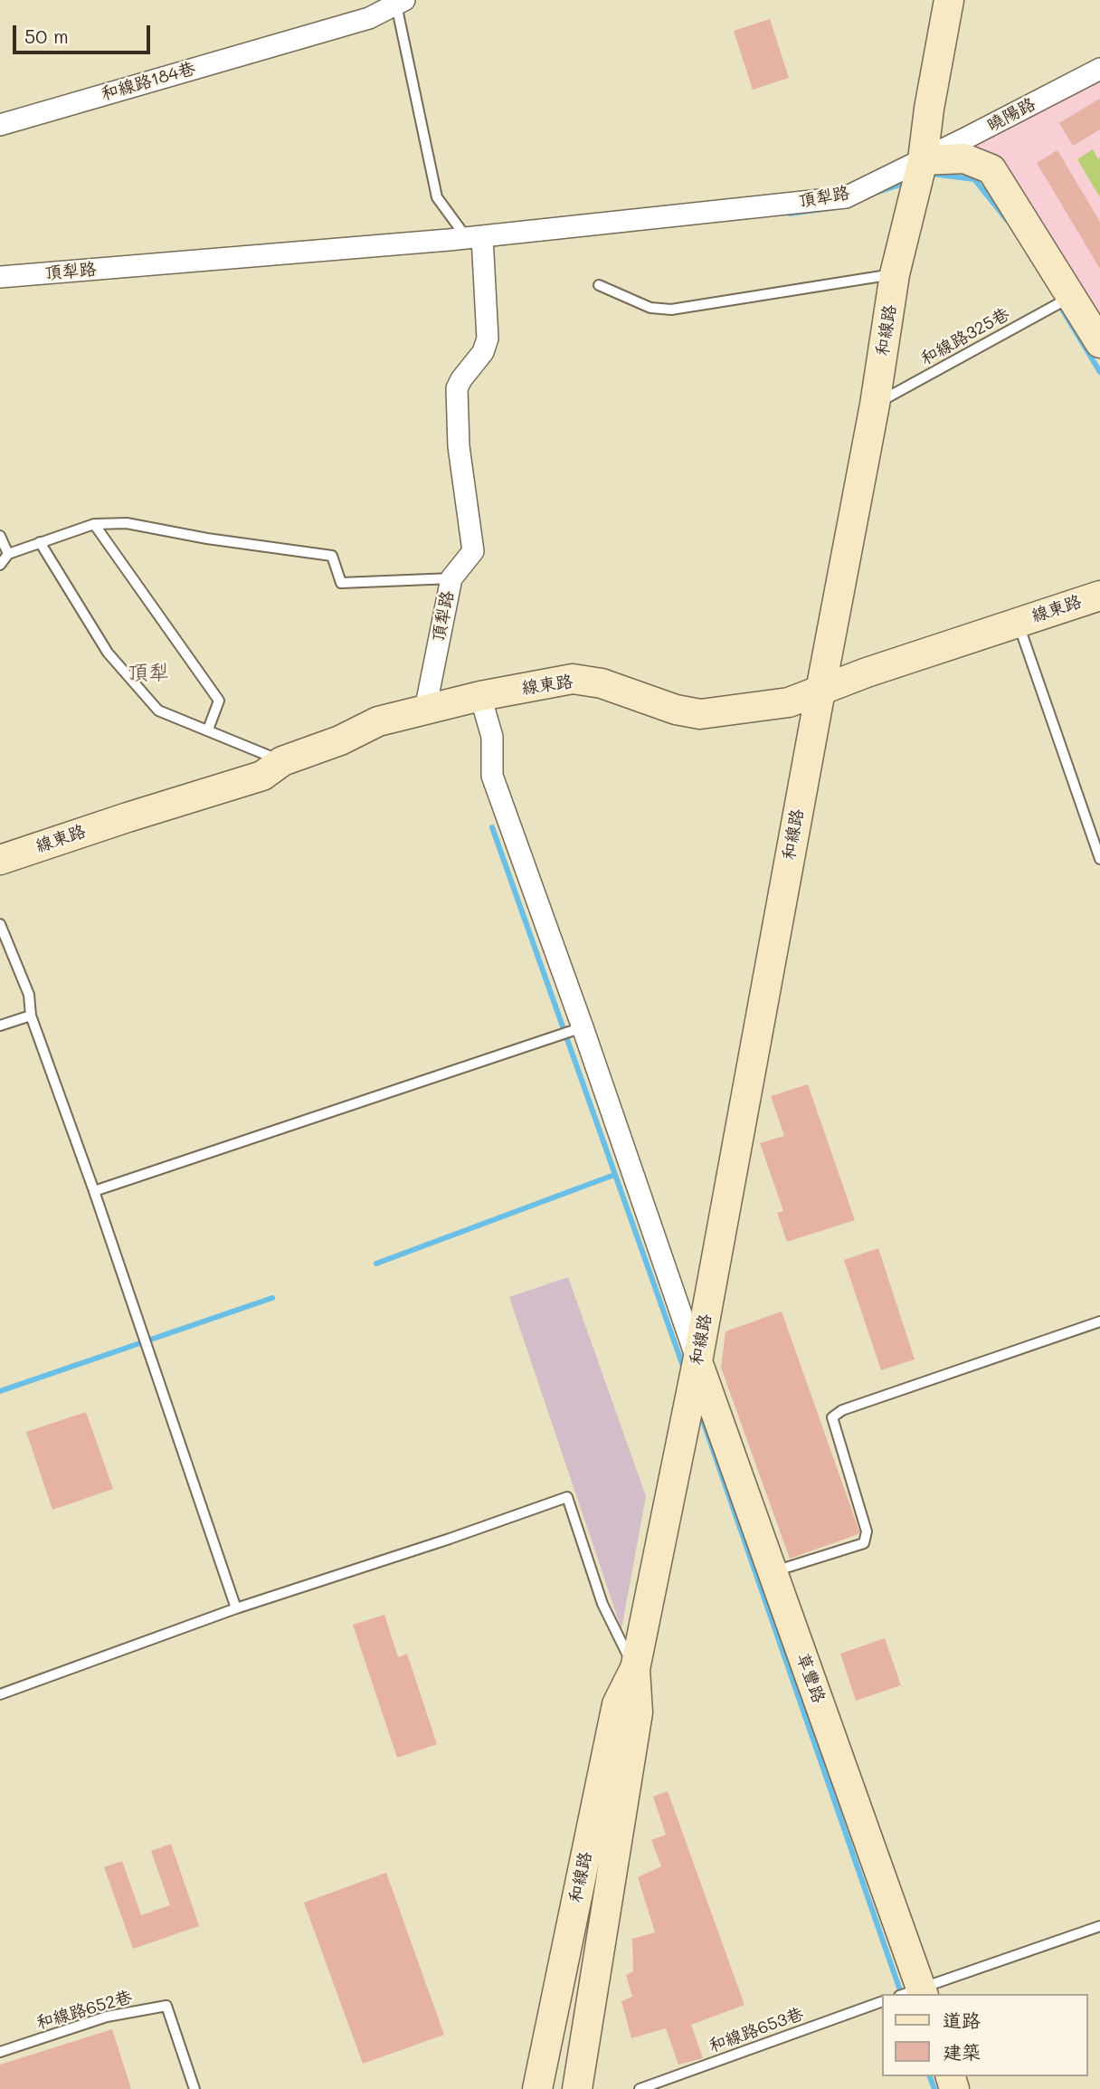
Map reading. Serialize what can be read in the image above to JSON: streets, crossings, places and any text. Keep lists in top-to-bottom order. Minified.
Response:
{"streets":{"main road":["頂犁路","和線路","線東路","草豐路"],"street":["和線路184巷","曉陽路"],"lane":["和線路325巷","和線路652巷","和線路653巷"]},"crossings":[["曉陽路","頂犁路"],["曉陽路","和線路"],["頂犁路","和線路"],["頂犁路","和線路325巷"],["頂犁路","線東路"],["和線路","和線路325巷"],["和線路","線東路"],["和線路","草豐路"]],"districts":["頂犁"],"legend":["道路","建築"],"scale_bar":"50 m"}
